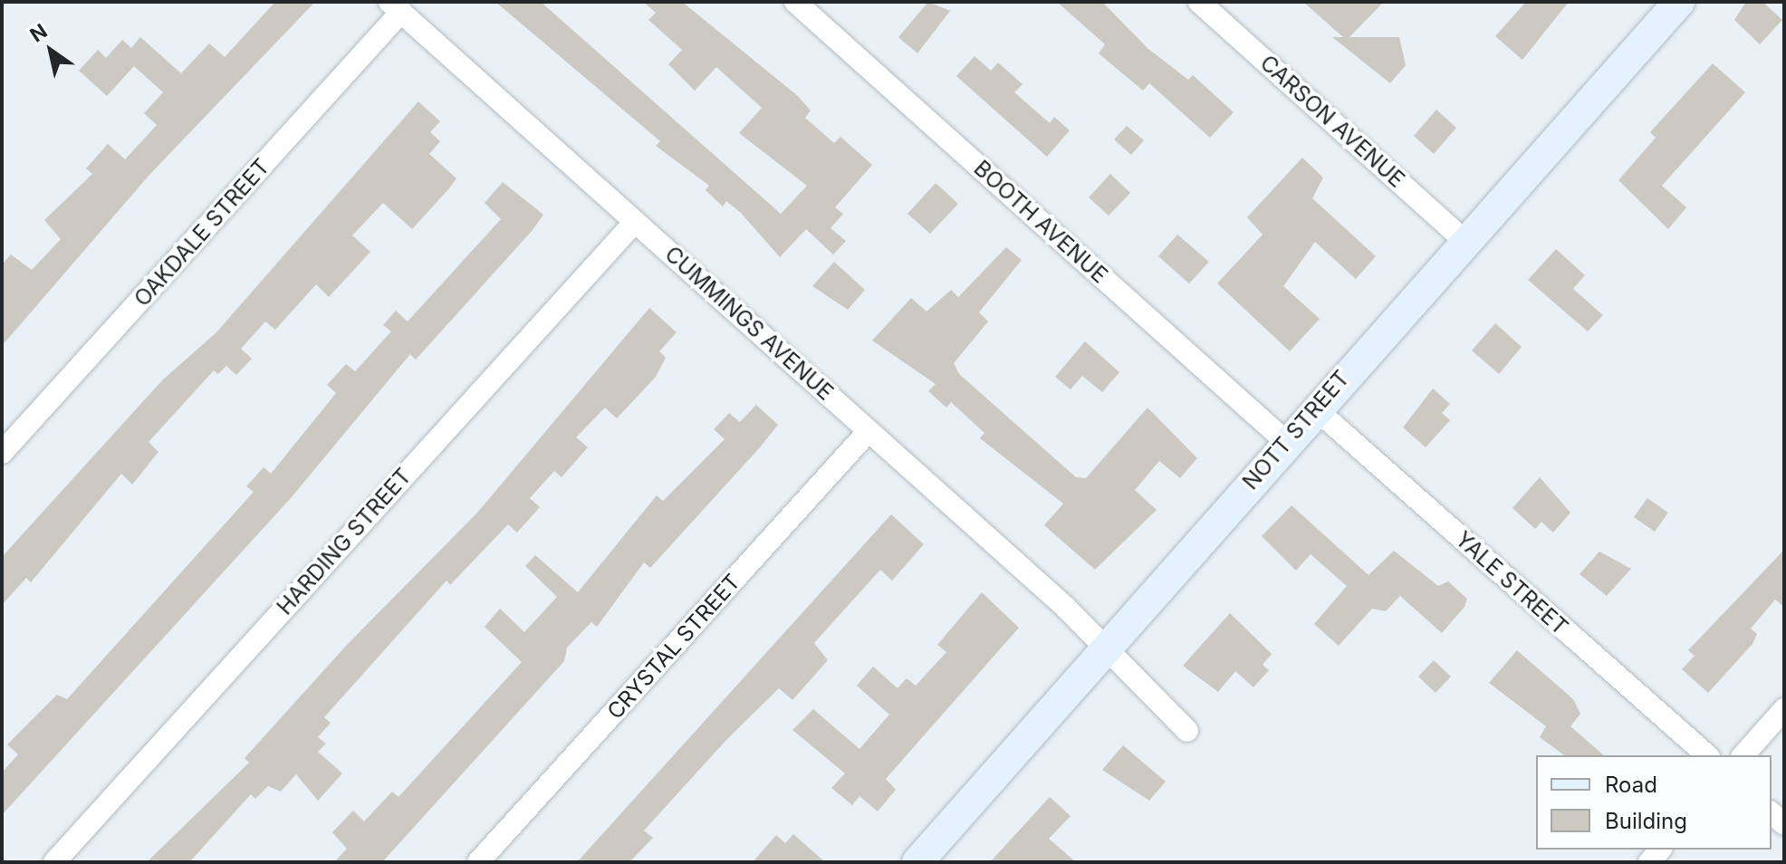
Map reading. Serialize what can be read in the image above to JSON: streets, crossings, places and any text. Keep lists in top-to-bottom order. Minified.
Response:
{"streets":{"street":["CARSON AVENUE","BOOTH AVENUE","OAKDALE STREET","CUMMINGS AVENUE","NOTT STREET","HARDING STREET","YALE STREET","CRYSTAL STREET"]},"crossings":[["CARSON AVENUE","NOTT STREET"],["BOOTH AVENUE","NOTT STREET"],["OAKDALE STREET","CUMMINGS AVENUE"],["CUMMINGS AVENUE","NOTT STREET"],["CUMMINGS AVENUE","HARDING STREET"],["CUMMINGS AVENUE","CRYSTAL STREET"],["NOTT STREET","YALE STREET"]],"legend":["Road","Building"],"north":"top left"}
